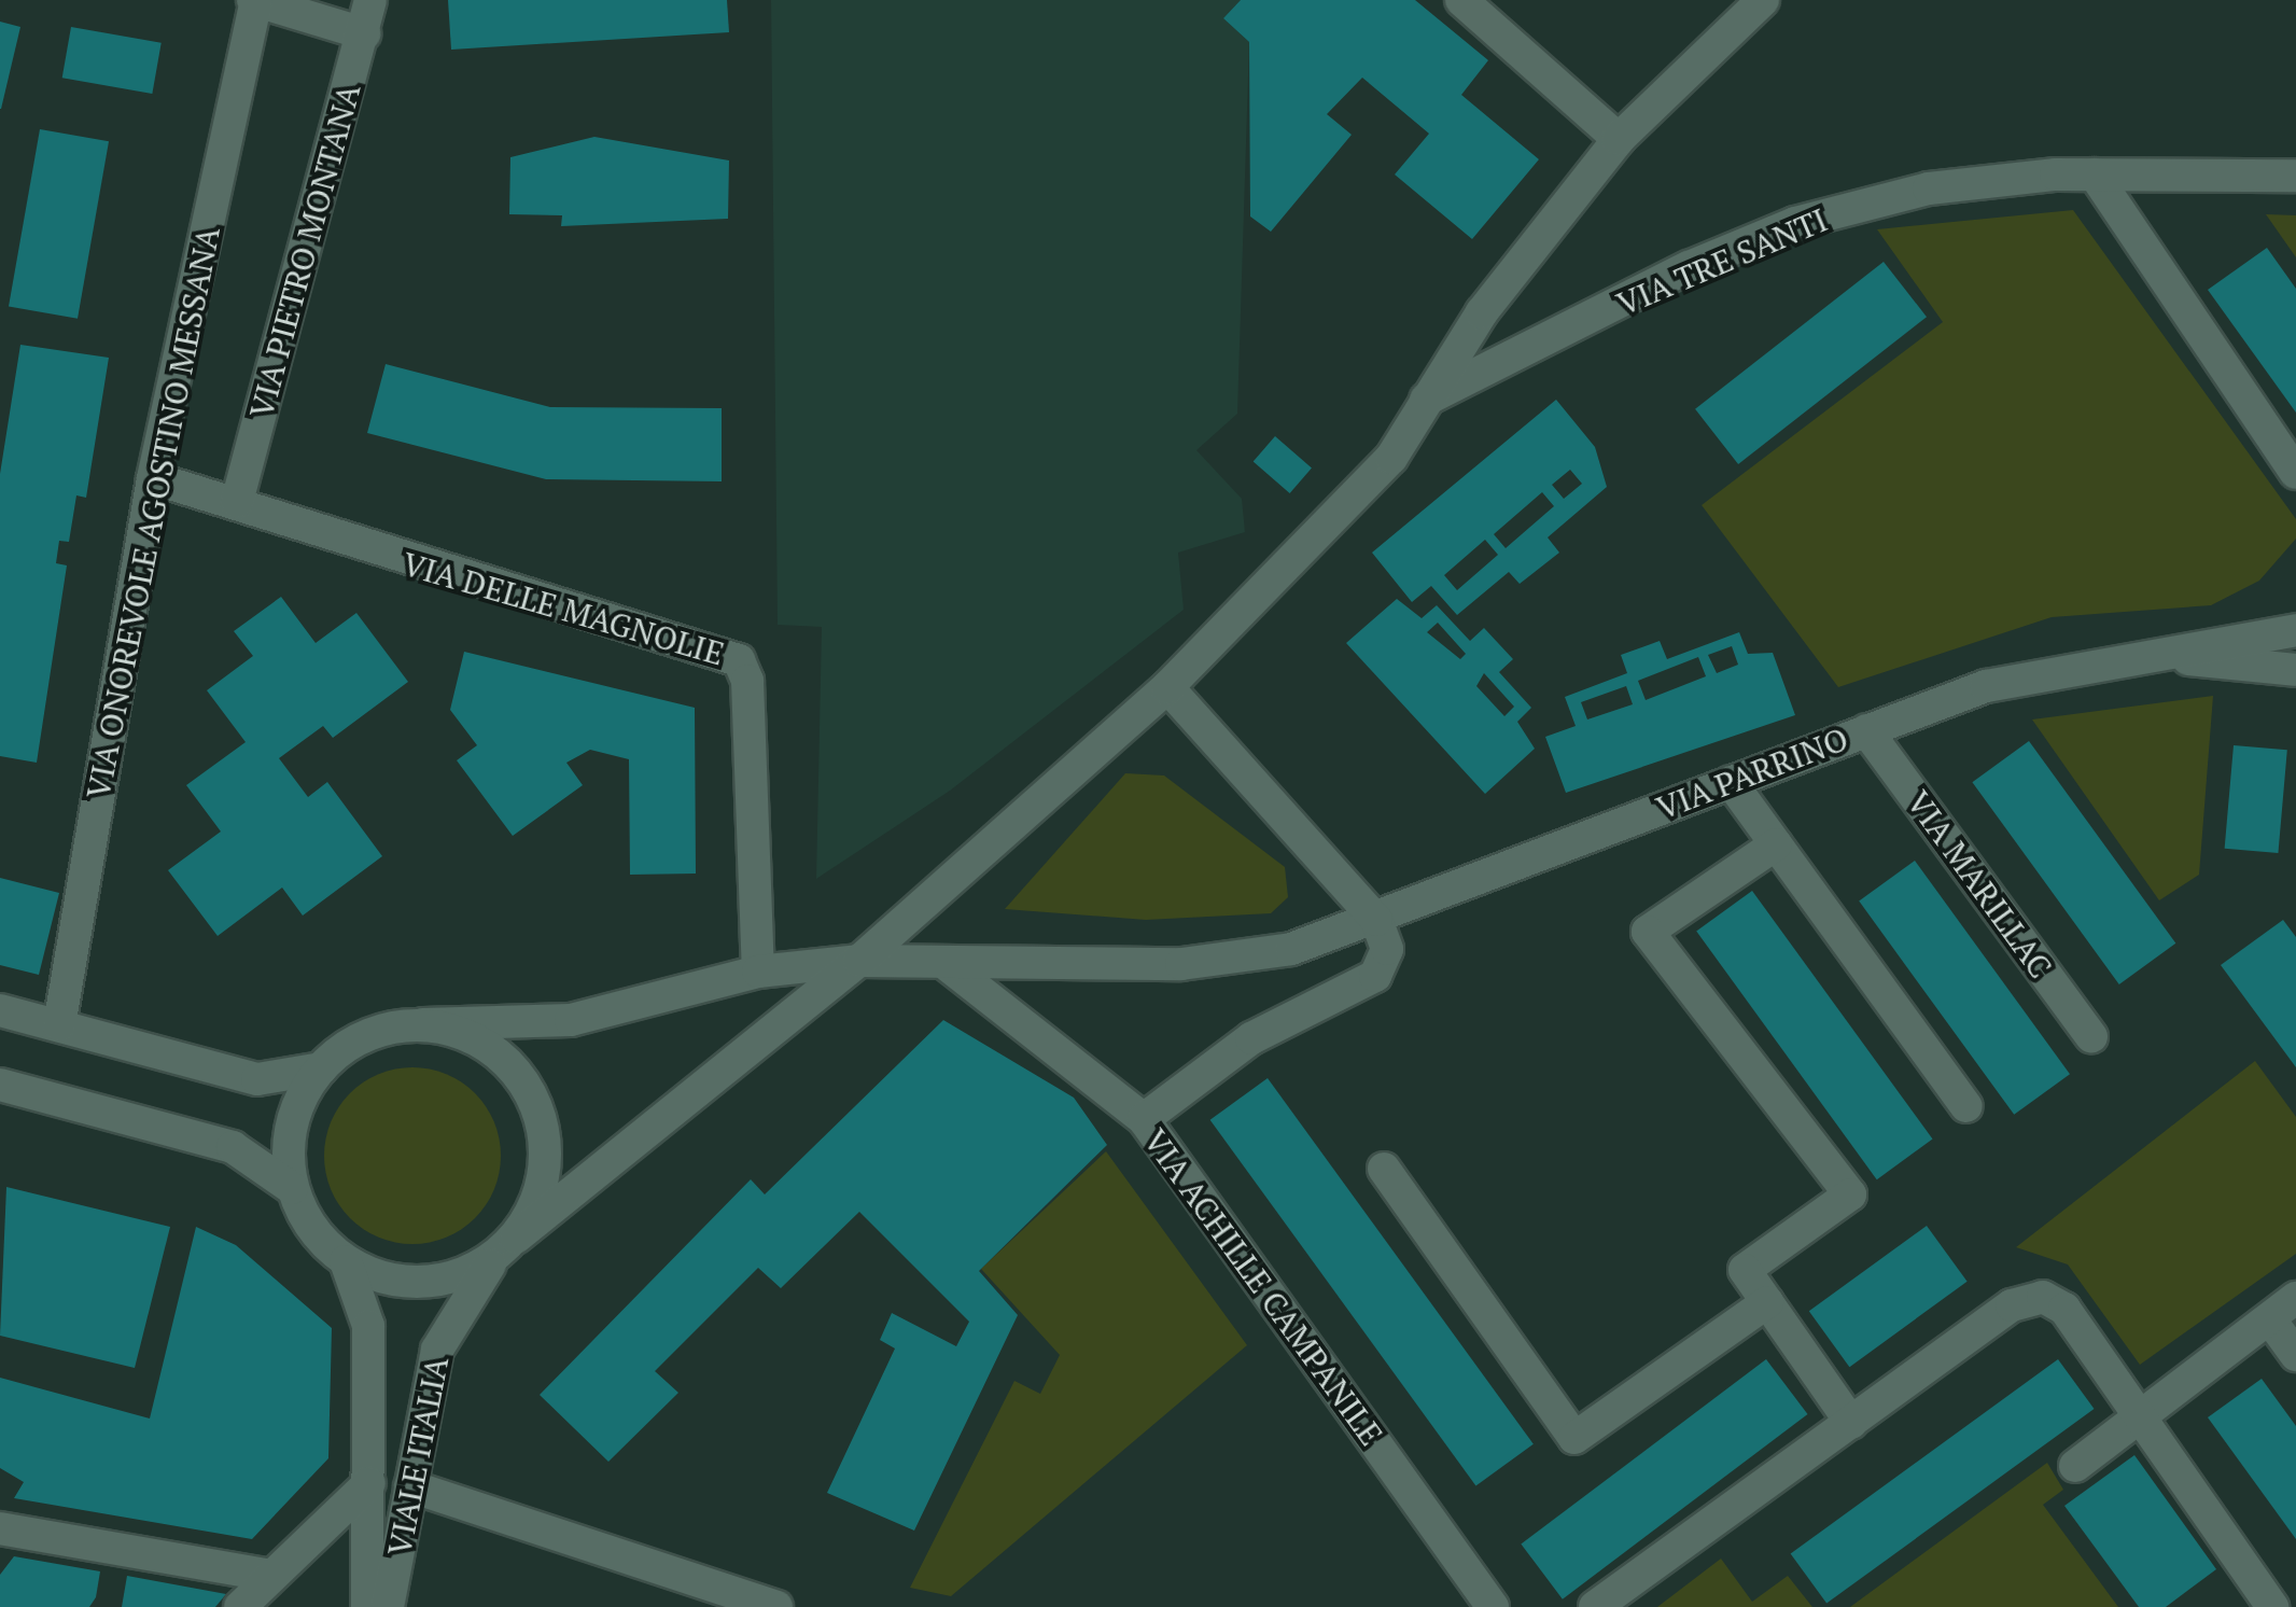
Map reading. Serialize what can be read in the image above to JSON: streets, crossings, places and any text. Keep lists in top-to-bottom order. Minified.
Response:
{"streets":{"street":["VIA PIETRO MONTANA","VIA TRE SANTI","VIA ONOREVOLE AGOSTINO MESSANA","VIA DELLE MAGNOLIE","VIA PARRINO","VIA MARILLAC","VIA ACHILLE CAMPANILE","VIALE ITALIA"]},"crossings":[["VIA PIETRO MONTANA","VIA DELLE MAGNOLIE"],["VIA ONOREVOLE AGOSTINO MESSANA","VIA DELLE MAGNOLIE"],["VIA DELLE MAGNOLIE","VIA PARRINO"],["VIA PARRINO","VIA MARILLAC"],["VIA PARRINO","VIA ACHILLE CAMPANILE"],["VIA PARRINO","VIALE ITALIA"]]}
